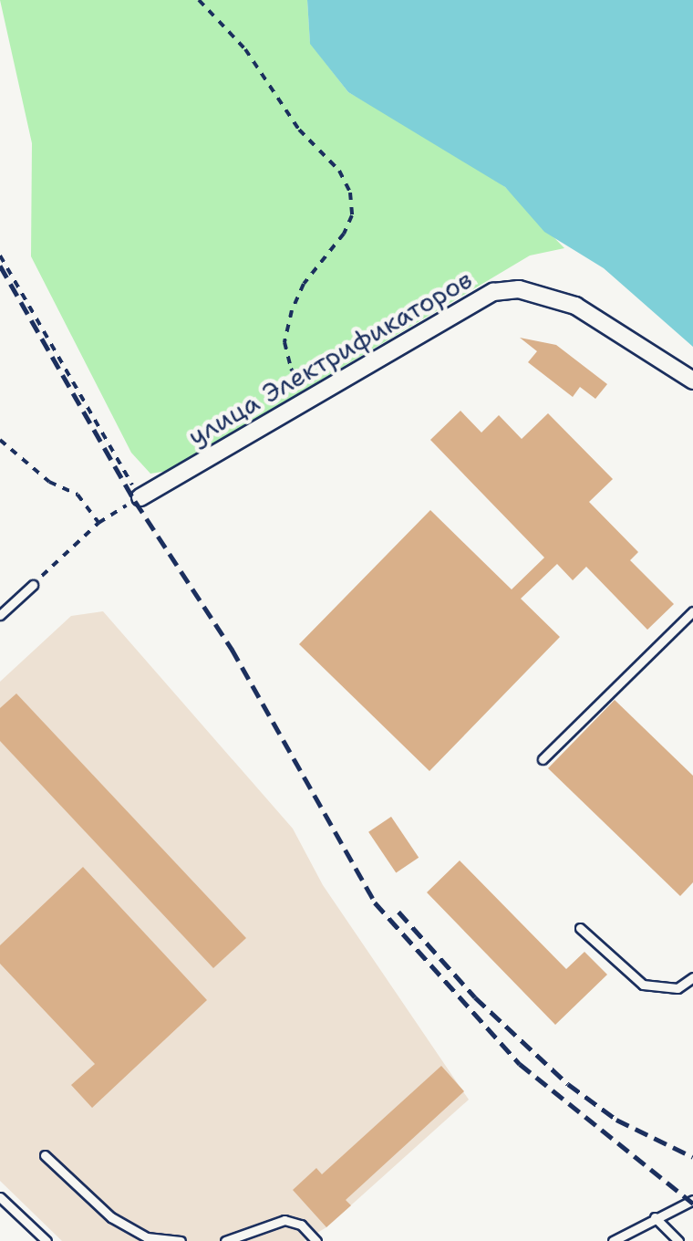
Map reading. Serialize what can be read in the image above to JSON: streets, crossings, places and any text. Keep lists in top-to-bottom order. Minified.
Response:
{"streets":{"street":["улица Электрификаторов"]}}
